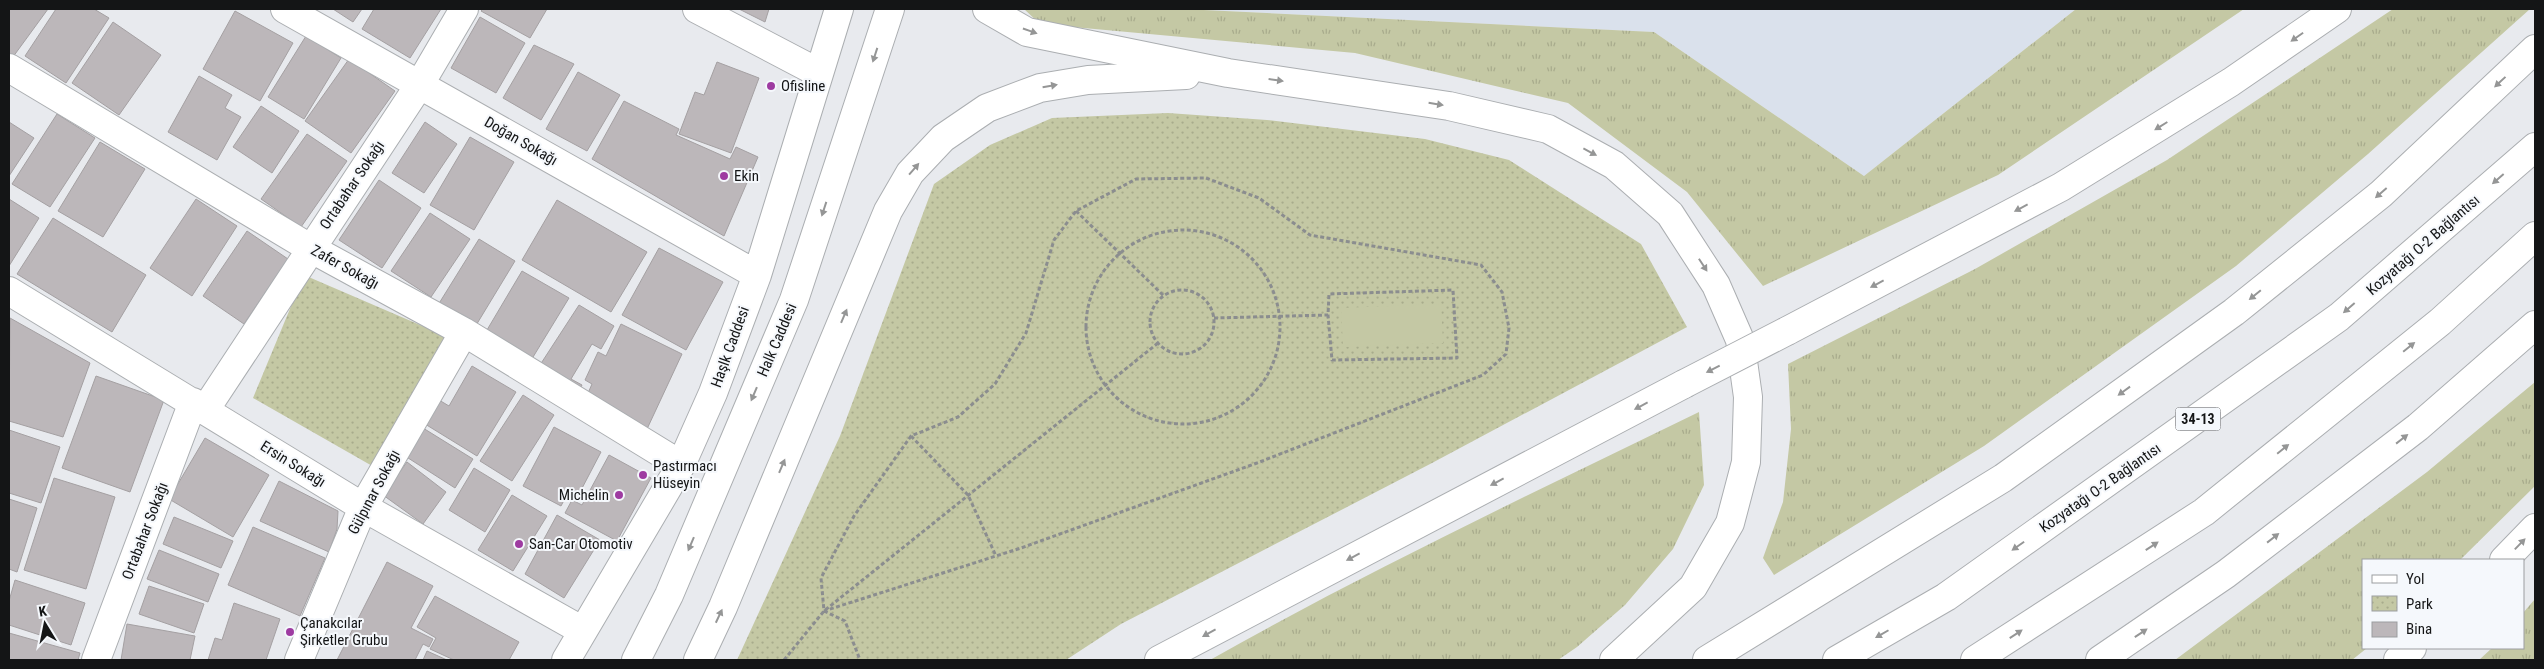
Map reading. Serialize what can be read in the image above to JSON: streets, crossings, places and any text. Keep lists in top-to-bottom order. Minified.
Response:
{"streets":{"main road":["Doğan Sokağı","Ortabahar Sokağı","Kozyatağı O-2 Bağlantısı","Zafer Sokağı","Halk Caddesi","Haşlk Caddesi","34-13","Ersin Sokağı","Gülpınar Sokağı"]},"crossings":[["Doğan Sokağı","Ortabahar Sokağı"],["Doğan Sokağı","Haşlk Caddesi"],["Ortabahar Sokağı","Zafer Sokağı"],["Ortabahar Sokağı","Ersin Sokağı"],["Zafer Sokağı","Haşlk Caddesi"],["Zafer Sokağı","Gülpınar Sokağı"],["Haşlk Caddesi","Ersin Sokağı"],["Ersin Sokağı","Gülpınar Sokağı"]],"one_way":["Halk Caddesi"],"places":["Ofisline","Ekin","Pastırmacı Hüseyin","Michelin","San-Car Otomotiv","Çanakcılar Şirketler Grubu"],"legend":["Yol","Park","Bina"],"north":"top"}
